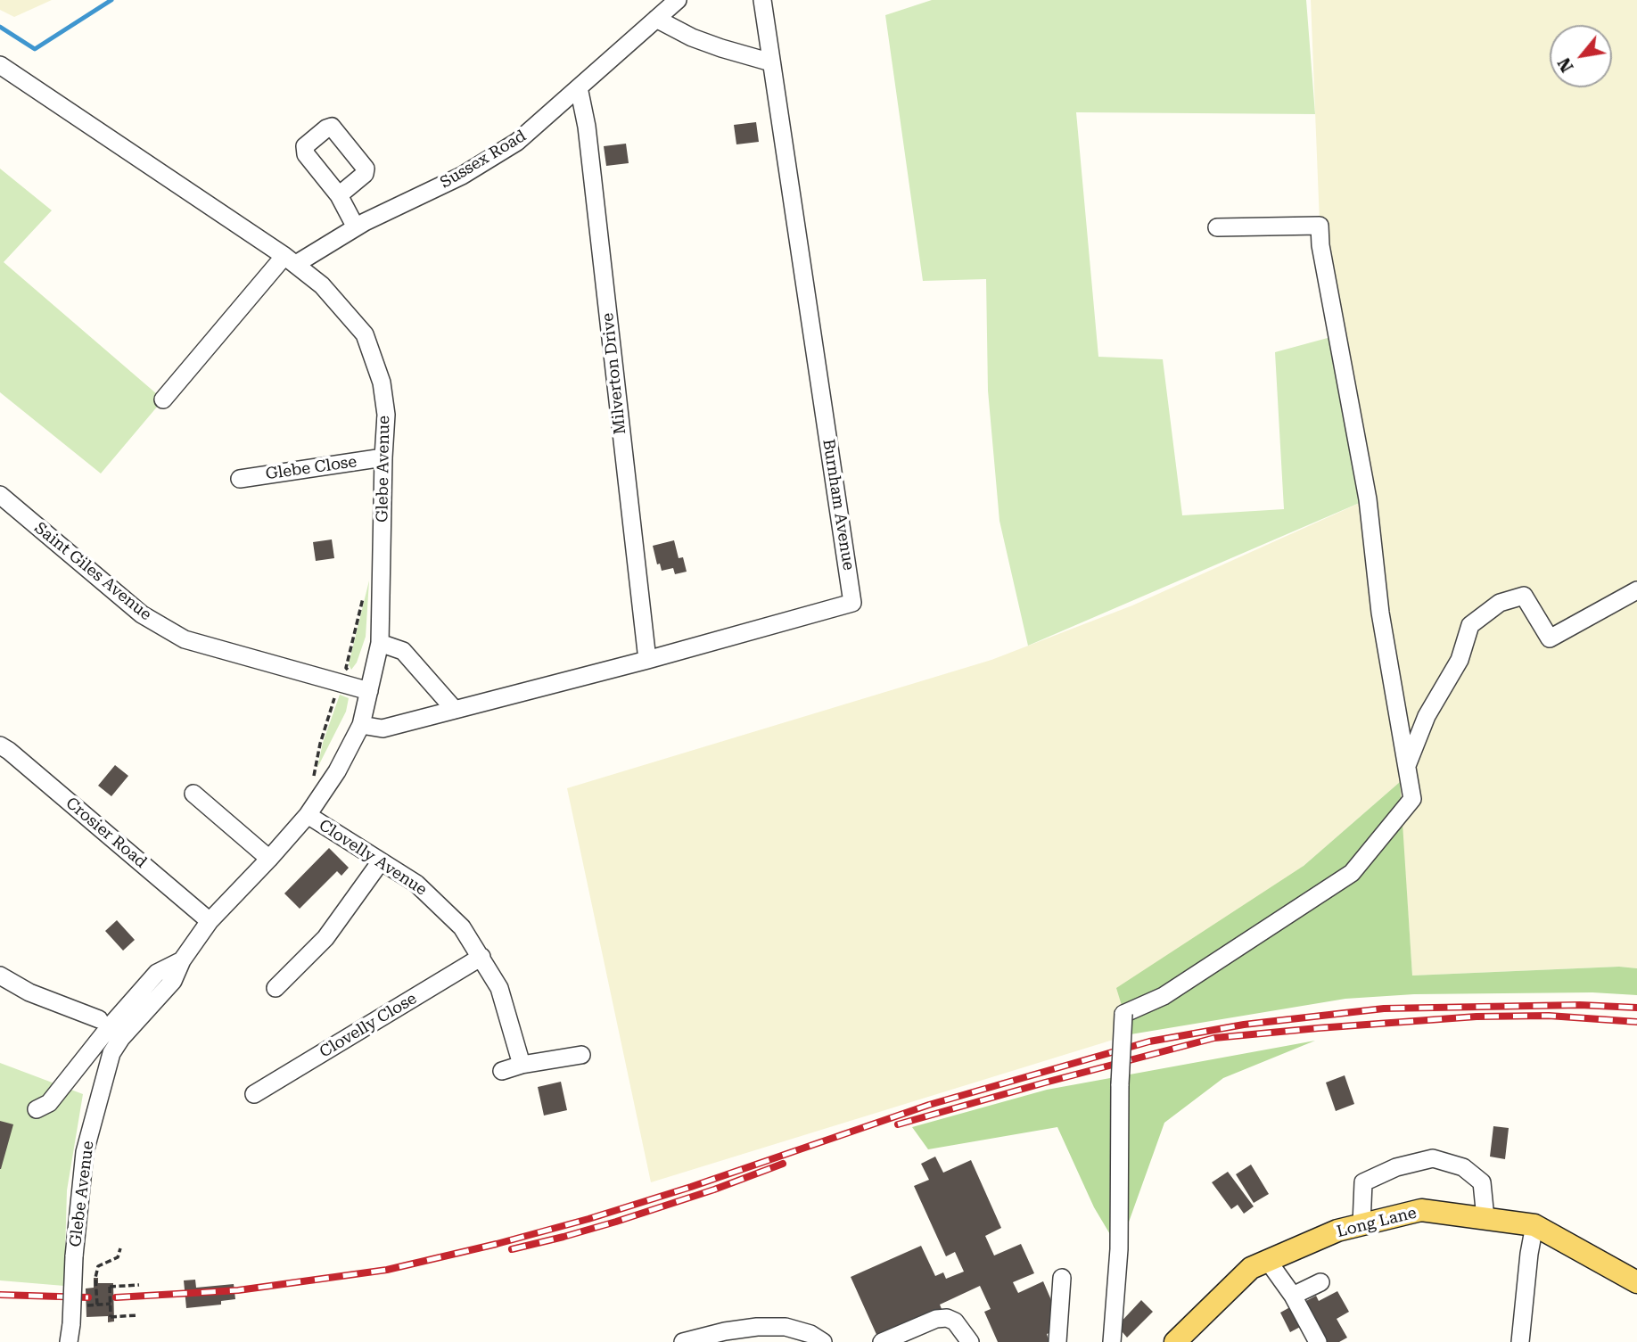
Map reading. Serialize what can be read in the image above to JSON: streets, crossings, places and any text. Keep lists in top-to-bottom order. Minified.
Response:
{"streets":{"main road":["Long Lane"],"street":["Sussex Road","Milverton Drive","Glebe Close","Glebe Avenue","Burnham Avenue","Saint Giles Avenue","Crosier Road","Clovelly Avenue","Clovelly Close"]},"crossings":[["Sussex Road","Milverton Drive"],["Sussex Road","Glebe Avenue"],["Milverton Drive","Burnham Avenue"],["Glebe Close","Glebe Avenue"],["Glebe Avenue","Burnham Avenue"],["Glebe Avenue","Saint Giles Avenue"],["Glebe Avenue","Crosier Road"],["Glebe Avenue","Clovelly Avenue"],["Clovelly Avenue","Clovelly Close"]],"north":"bottom left"}
